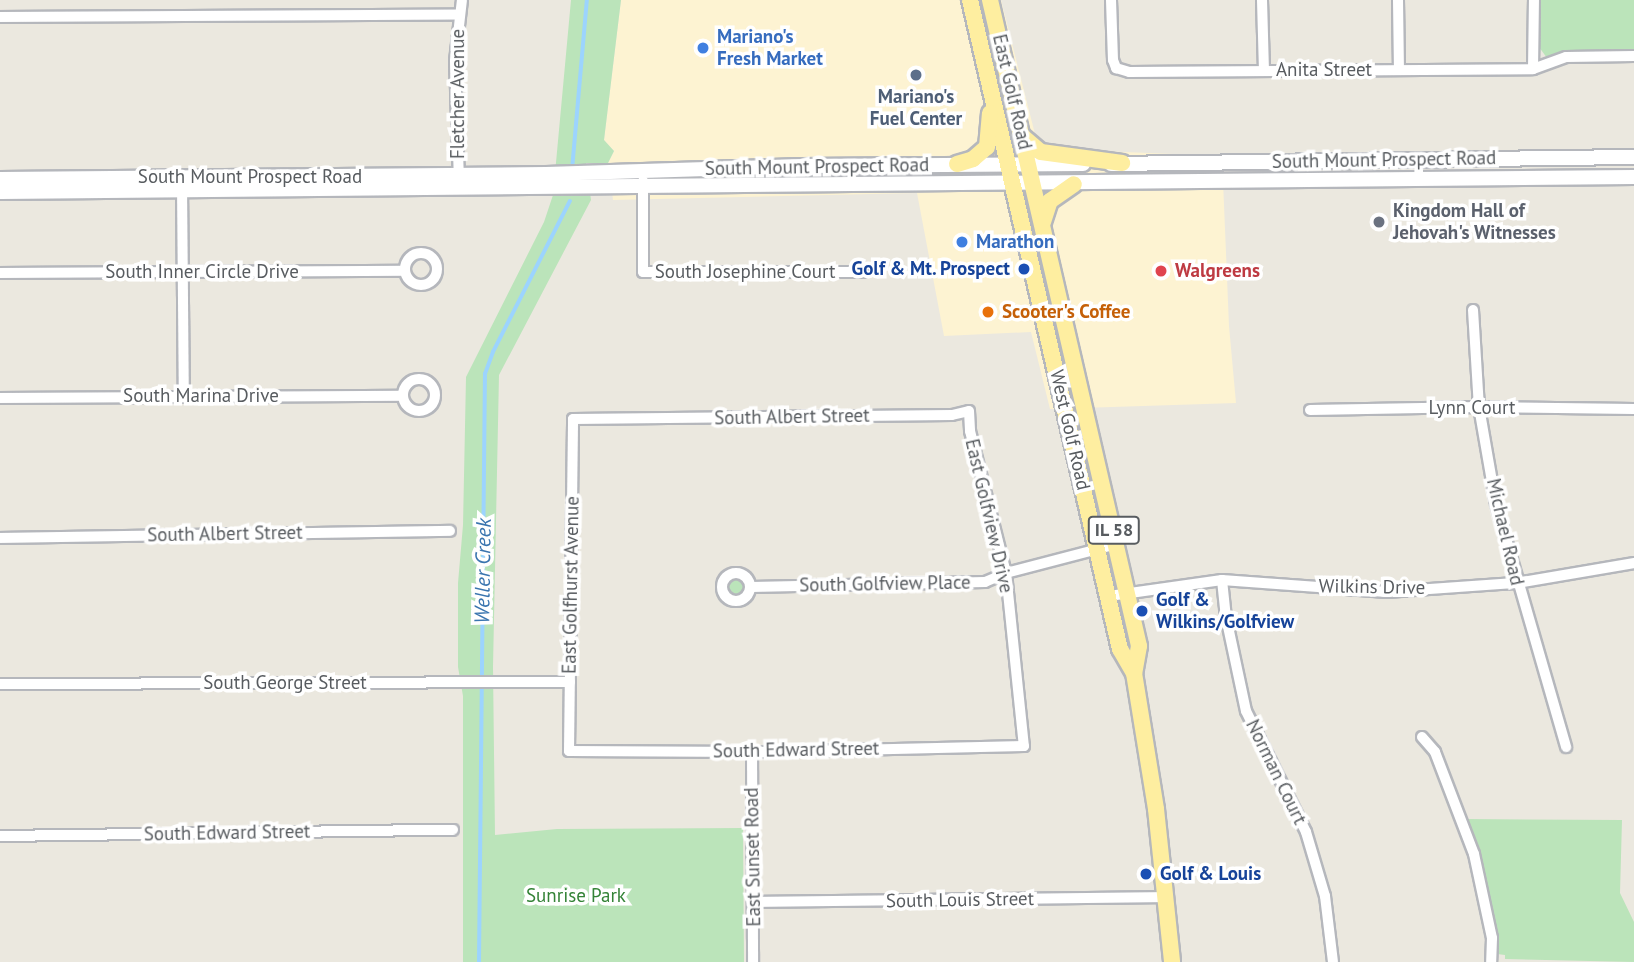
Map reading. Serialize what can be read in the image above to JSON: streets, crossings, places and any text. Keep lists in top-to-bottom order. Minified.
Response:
{"streets":{"main road":["East Golf Road","South Mount Prospect Road","West Golf Road","IL 58"],"street":["Anita Street","Fletcher Avenue","South Inner Circle Drive","South Josephine Court","South Marina Drive","Lynn Court","South Albert Street","East Golfview Drive","Michael Road","South Golfview Place","East Golfhurst Avenue","Wilkins Drive","South George Street","South Edward Street","Norman Court","East Sunset Road","South Louis Street"]},"crossings":[["East Golf Road","South Mount Prospect Road"],["East Golf Road","West Golf Road"],["Fletcher Avenue","South Mount Prospect Road"],["South Mount Prospect Road","South Josephine Court"],["South Mount Prospect Road","West Golf Road"],["Lynn Court","Michael Road"],["South Albert Street","East Golfview Drive"],["South Albert Street","East Golfhurst Avenue"],["West Golf Road","South Golfview Place"],["West Golf Road","Wilkins Drive"],["West Golf Road","South Louis Street"],["East Golfview Drive","South Golfview Place"],["East Golfview Drive","South Edward Street"],["Michael Road","Wilkins Drive"],["East Golfhurst Avenue","South George Street"],["East Golfhurst Avenue","South Edward Street"],["Wilkins Drive","Norman Court"],["South Edward Street","East Sunset Road"],["East Sunset Road","South Louis Street"]],"water":["Weller Creek"],"parks":["Sunrise Park"],"places":["Mariano's Fresh Market","Mariano's Fuel Center","Kingdom Hall of Jehovah's Witnesses","Marathon","Golf & Mt. Prospect","Walgreens","Scooter's Coffee","Golf & Wilkins/Golfview","Golf & Louis"]}
